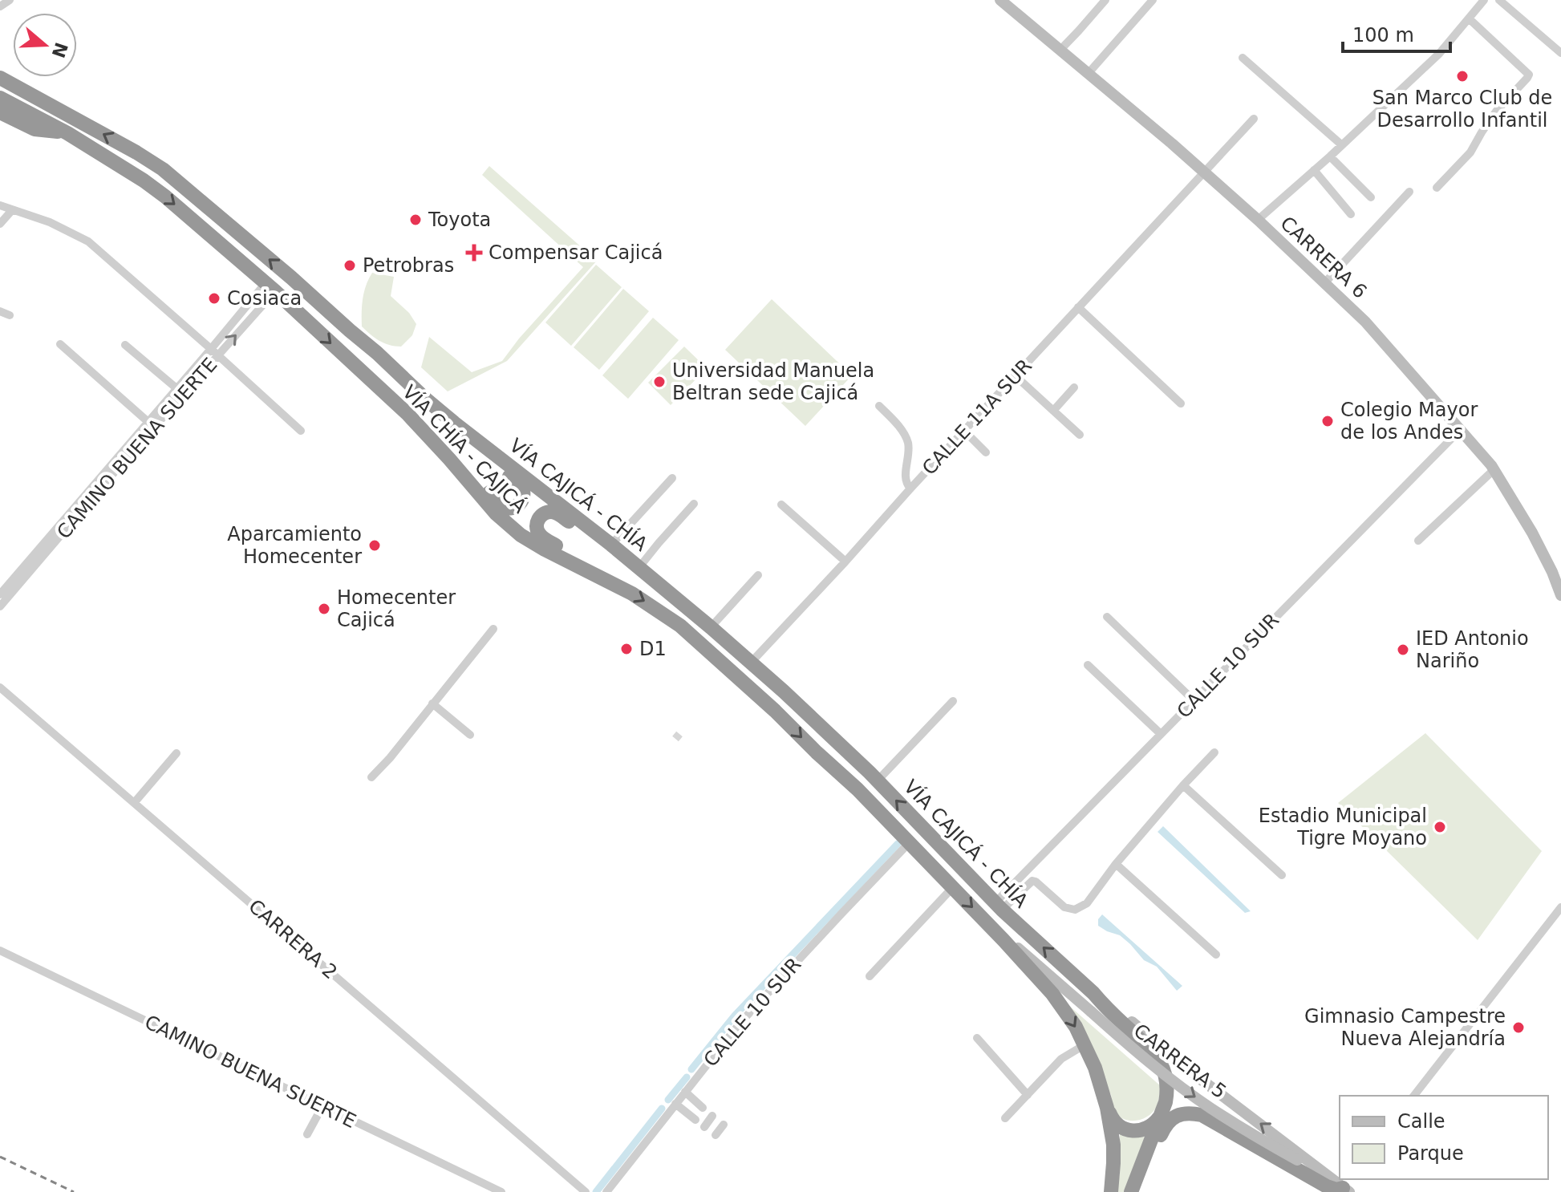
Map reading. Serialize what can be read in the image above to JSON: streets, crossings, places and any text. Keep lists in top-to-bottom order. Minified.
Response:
{"streets":{"highway":["VÍA CHÍA - CAJICÁ","VÍA CAJICÁ - CHÍA"],"main road":["CARRERA 6","CARRERA 5"],"street":["CALLE 11A SUR","CAMINO BUENA SUERTE","CALLE 10 SUR","CARRERA 2"]},"crossings":[["CARRERA 6","CALLE 11A SUR"],["CARRERA 6","CALLE 10 SUR"],["CALLE 11A SUR","VÍA CAJICÁ - CHÍA"],["CAMINO BUENA SUERTE","VÍA CHÍA - CAJICÁ"],["VÍA CHÍA - CAJICÁ","CALLE 10 SUR"],["VÍA CHÍA - CAJICÁ","CARRERA 5"],["VÍA CAJICÁ - CHÍA","CALLE 10 SUR"],["VÍA CAJICÁ - CHÍA","CARRERA 5"]],"one_way":["VÍA CHÍA - CAJICÁ","VÍA CAJICÁ - CHÍA"],"places":{"other":["San Marco Club de Desarrollo Infantil","Toyota","Petrobras","Cosiaca","Universidad Manuela Beltran sede Cajicá","Colegio Mayor de los Andes","Aparcamiento Homecenter","Homecenter Cajicá","D1","IED Antonio Nariño","Estadio Municipal Tigre Moyano","Gimnasio Campestre Nueva Alejandría"],"health":["Compensar Cajicá"]},"legend":["Calle","Parque"],"scale_bar":"100 m","north":"right"}
